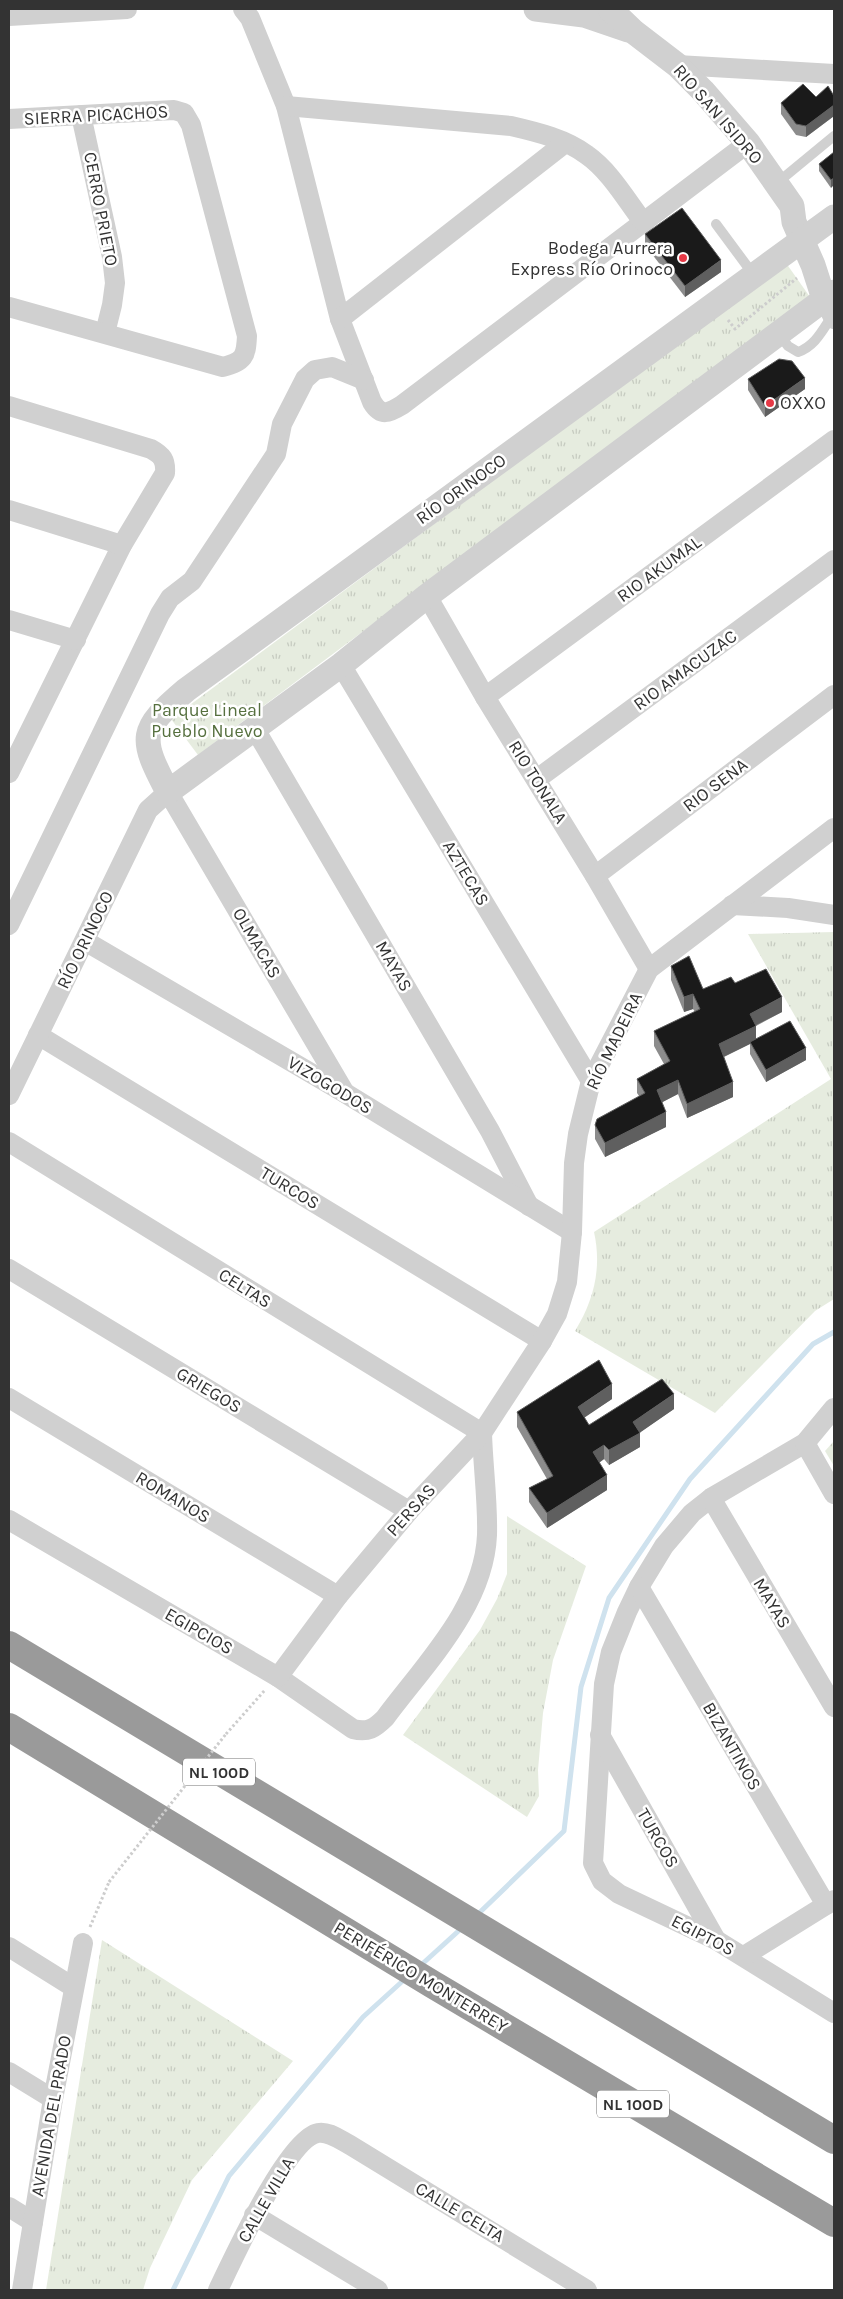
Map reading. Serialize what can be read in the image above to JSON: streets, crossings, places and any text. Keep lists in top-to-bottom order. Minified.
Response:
{"streets":{"highway":["NL 100D","PERIFÉRICO MONTERREY"],"street":["RIO SAN ISIDRO","SIERRA PICACHOS","CERRO PRIETO","RÍO ORINOCO","RIO AKUMAL","RIO AMACUZAC","RIO TONALA","RIO SENA","AZTECAS","OLMACAS","MAYAS","RÍO MADEIRA","VIZOGODOS","TURCOS","CELTAS","GRIEGOS","ROMANOS","PERSAS","EGIPCIOS","BIZANTINOS","EGIPTOS","AVENIDA DEL PRADO","CALLE VILLA","CALLE CELTA"]},"crossings":[["RIO SAN ISIDRO","RÍO ORINOCO"],["SIERRA PICACHOS","CERRO PRIETO"],["RÍO ORINOCO","RIO TONALA"],["RÍO ORINOCO","AZTECAS"],["RÍO ORINOCO","OLMACAS"],["RÍO ORINOCO","MAYAS"],["RÍO ORINOCO","VIZOGODOS"],["RÍO ORINOCO","TURCOS"],["RIO AKUMAL","RIO TONALA"],["RIO AMACUZAC","RIO TONALA"],["RIO TONALA","RIO SENA"],["RIO TONALA","RÍO MADEIRA"],["AZTECAS","RÍO MADEIRA"],["OLMACAS","VIZOGODOS"],["MAYAS","VIZOGODOS"],["MAYAS","EGIPTOS"],["RÍO MADEIRA","VIZOGODOS"],["RÍO MADEIRA","TURCOS"],["RÍO MADEIRA","PERSAS"],["TURCOS","PERSAS"],["TURCOS","EGIPTOS"],["CELTAS","PERSAS"],["CELTAS","EGIPCIOS"],["GRIEGOS","PERSAS"],["ROMANOS","PERSAS"],["PERSAS","EGIPCIOS"],["BIZANTINOS","EGIPTOS"],["CALLE VILLA","CALLE CELTA"]],"parks":["Parque Lineal Pueblo Nuevo"],"places":["Bodega Aurrera Express Río Orinoco","OXXO"]}
